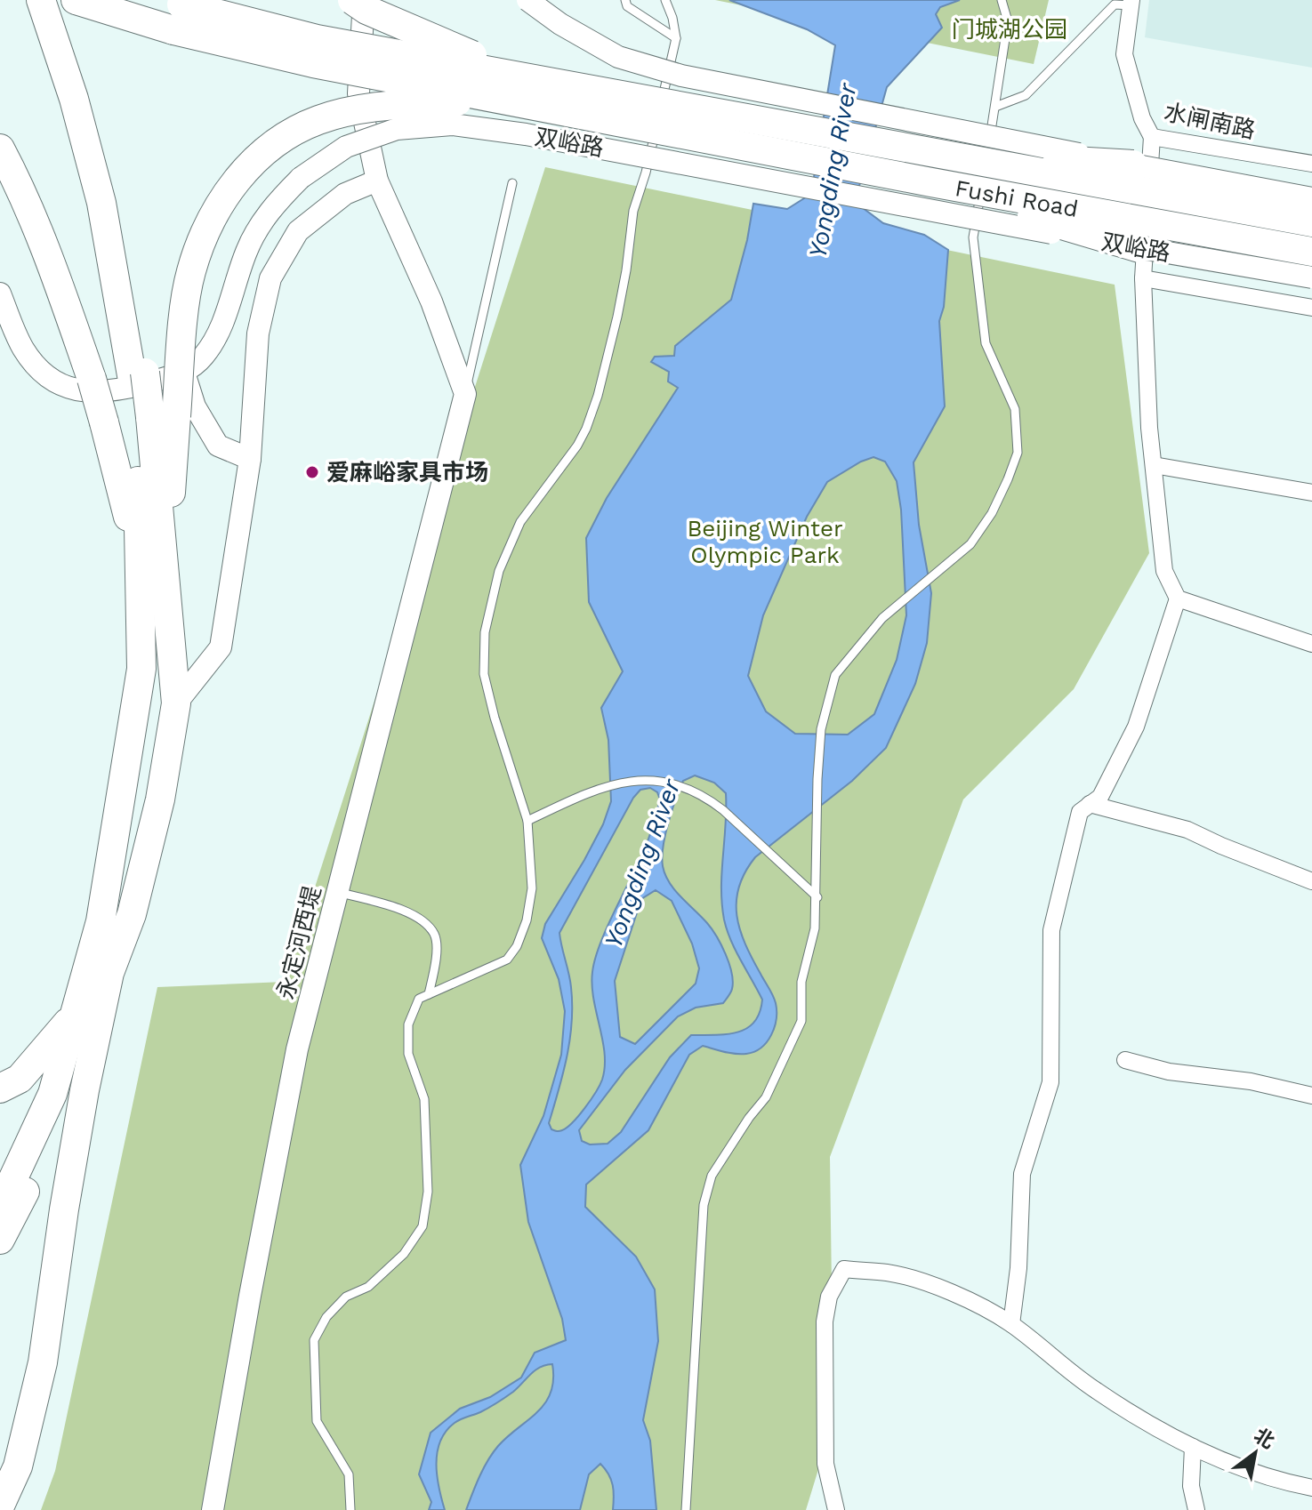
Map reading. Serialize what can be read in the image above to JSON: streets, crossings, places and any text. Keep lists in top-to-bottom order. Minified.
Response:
{"streets":{"highway":["双峪路","Fushi Road"],"street":["水闸南路","永定河西堤"]},"crossings":[["双峪路","Fushi Road"]],"water":["Yongding River"],"parks":["门城湖公园","Beijing Winter Olympic Park"],"places":["爱麻峪家具市场"],"north":"top right"}
